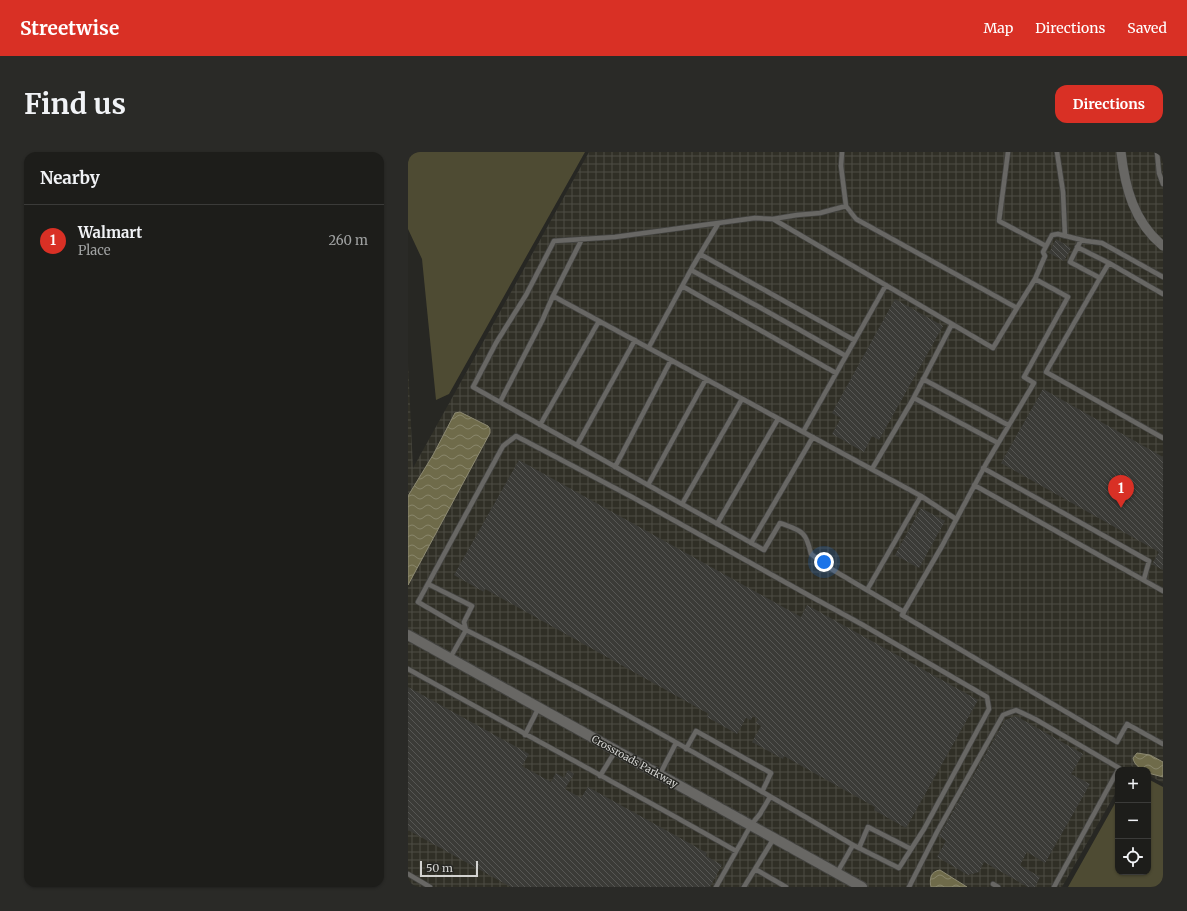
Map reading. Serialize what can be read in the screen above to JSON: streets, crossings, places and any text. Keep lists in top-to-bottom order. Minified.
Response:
{"streets":{"street":["Crossroads Parkway"]},"scale_bar":"50 m","page":{"header":"Streetwise","nav":["Map","Directions","Saved"],"buttons":"Directions","title":"Find us","heading":"Nearby","list":[{"mark":"1","name":"Walmart","note":"Place","value":"260 m"}],"pins":"1","map_buttons":["+","−"],"scale":"50 m"}}
